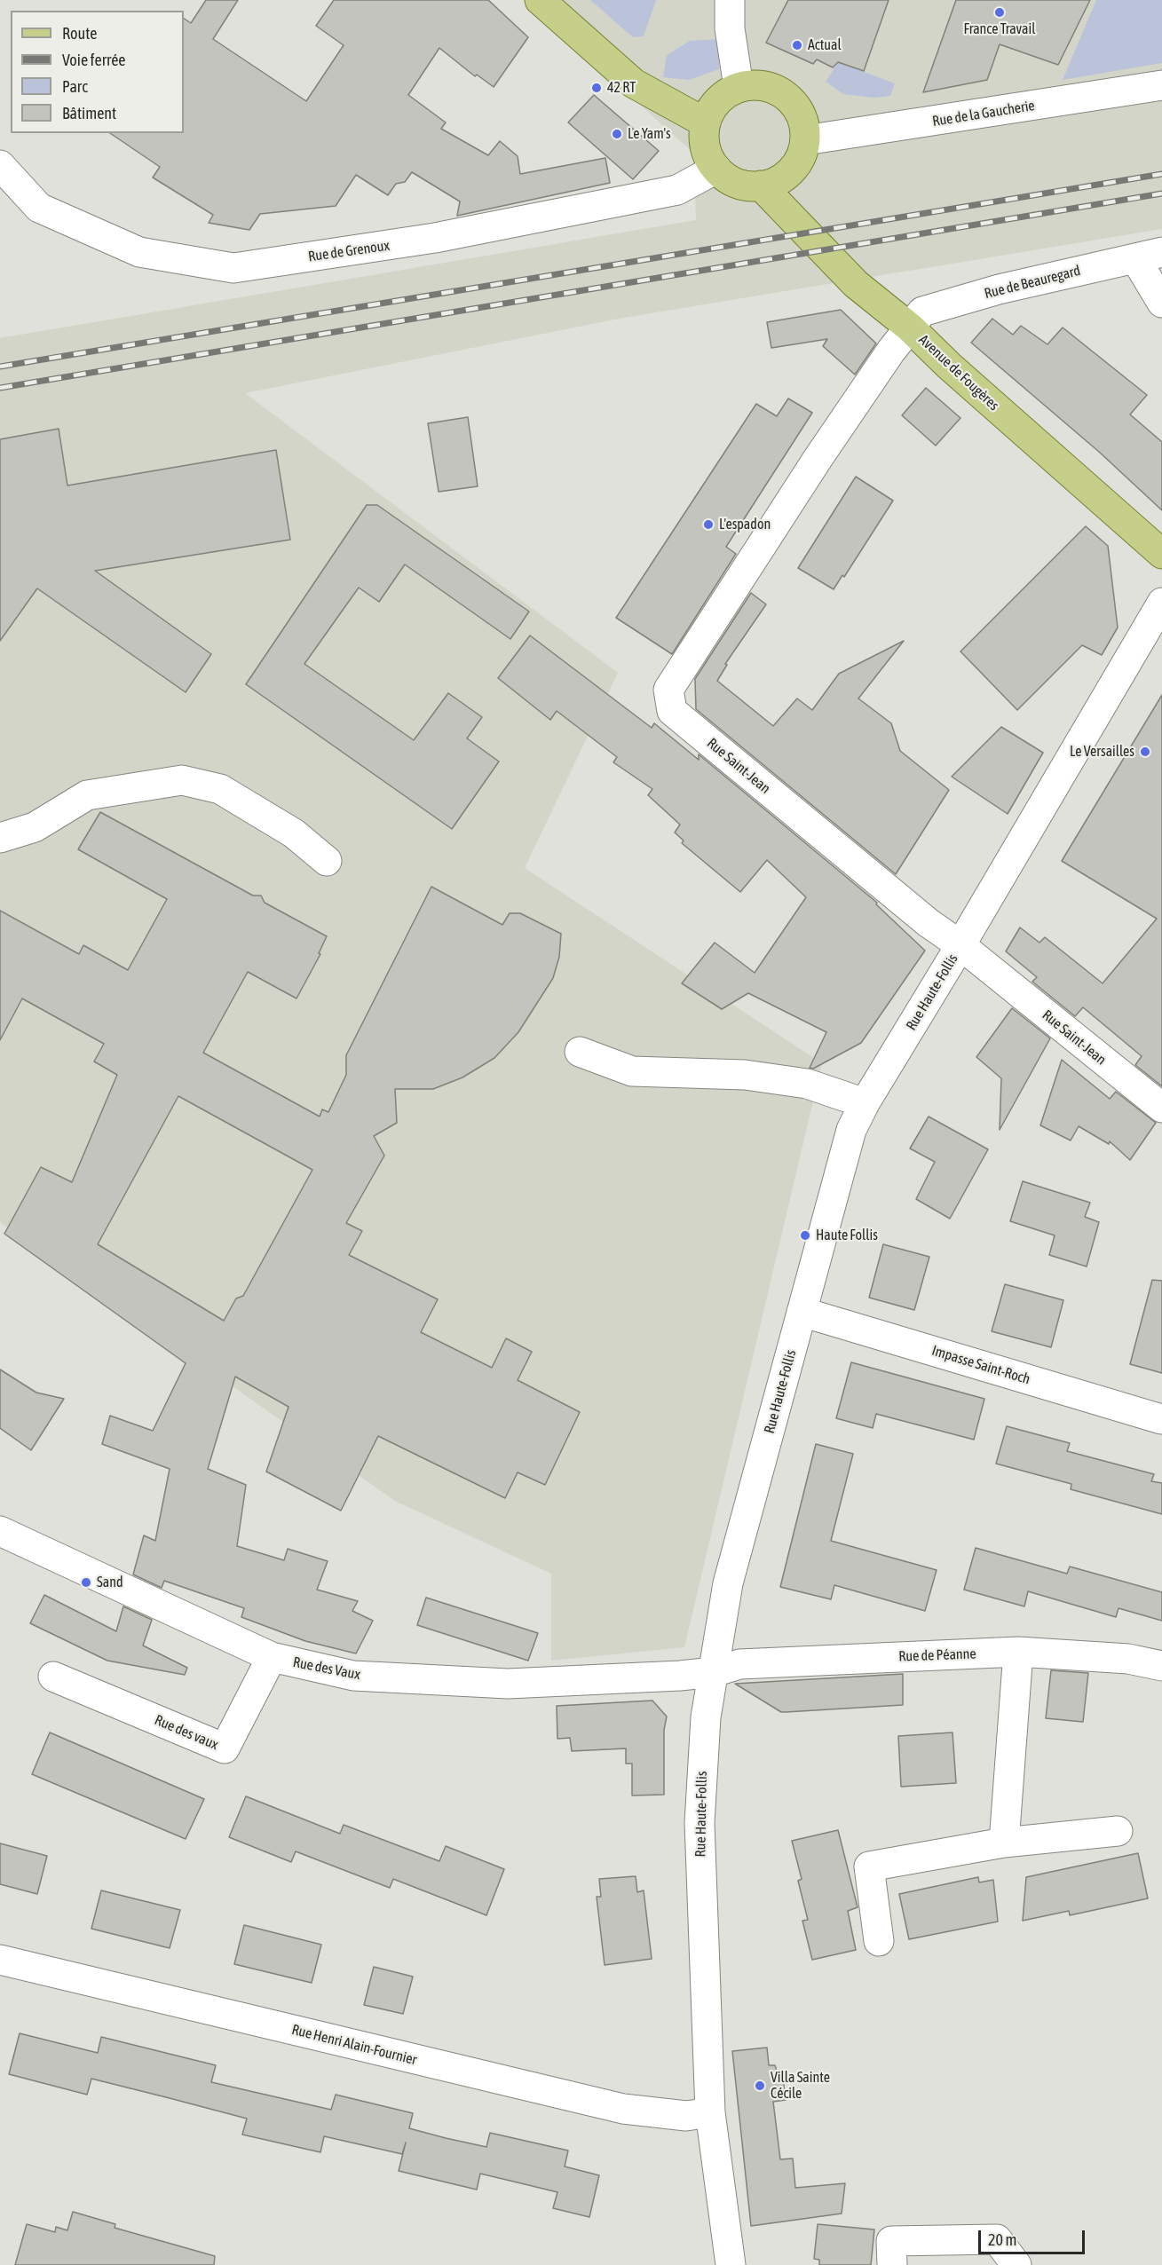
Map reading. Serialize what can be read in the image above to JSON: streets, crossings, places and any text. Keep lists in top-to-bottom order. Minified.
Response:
{"streets":{"main road":["Avenue de Fougères"],"street":["Rue de la Gaucherie","Rue de Grenoux","Rue de Beauregard","Rue Saint-Jean","Rue Haute-Follis","Impasse Saint-Roch","Rue de Péanne","Rue des Vaux","Rue des vaux","Rue Henri Alain-Fournier"]},"crossings":[["Rue de la Gaucherie","Rue de Grenoux"],["Rue de la Gaucherie","Avenue de Fougères"],["Rue de Grenoux","Avenue de Fougères"],["Rue de Beauregard","Avenue de Fougères"],["Rue de Beauregard","Rue Saint-Jean"],["Avenue de Fougères","Rue Saint-Jean"],["Rue Saint-Jean","Rue Haute-Follis"],["Rue Haute-Follis","Impasse Saint-Roch"],["Rue Haute-Follis","Rue de Péanne"],["Rue Haute-Follis","Rue des Vaux"],["Rue Haute-Follis","Rue Henri Alain-Fournier"],["Rue de Péanne","Rue des Vaux"],["Rue des Vaux","Rue des vaux"]],"places":["France Travail","Actual","42 RT","Le Yam's","L'espadon","Le Versailles","Haute Follis","Sand","Villa Sainte Cécile"],"legend":["Route","Voie ferrée","Parc","Bâtiment"],"scale_bar":"20 m"}
